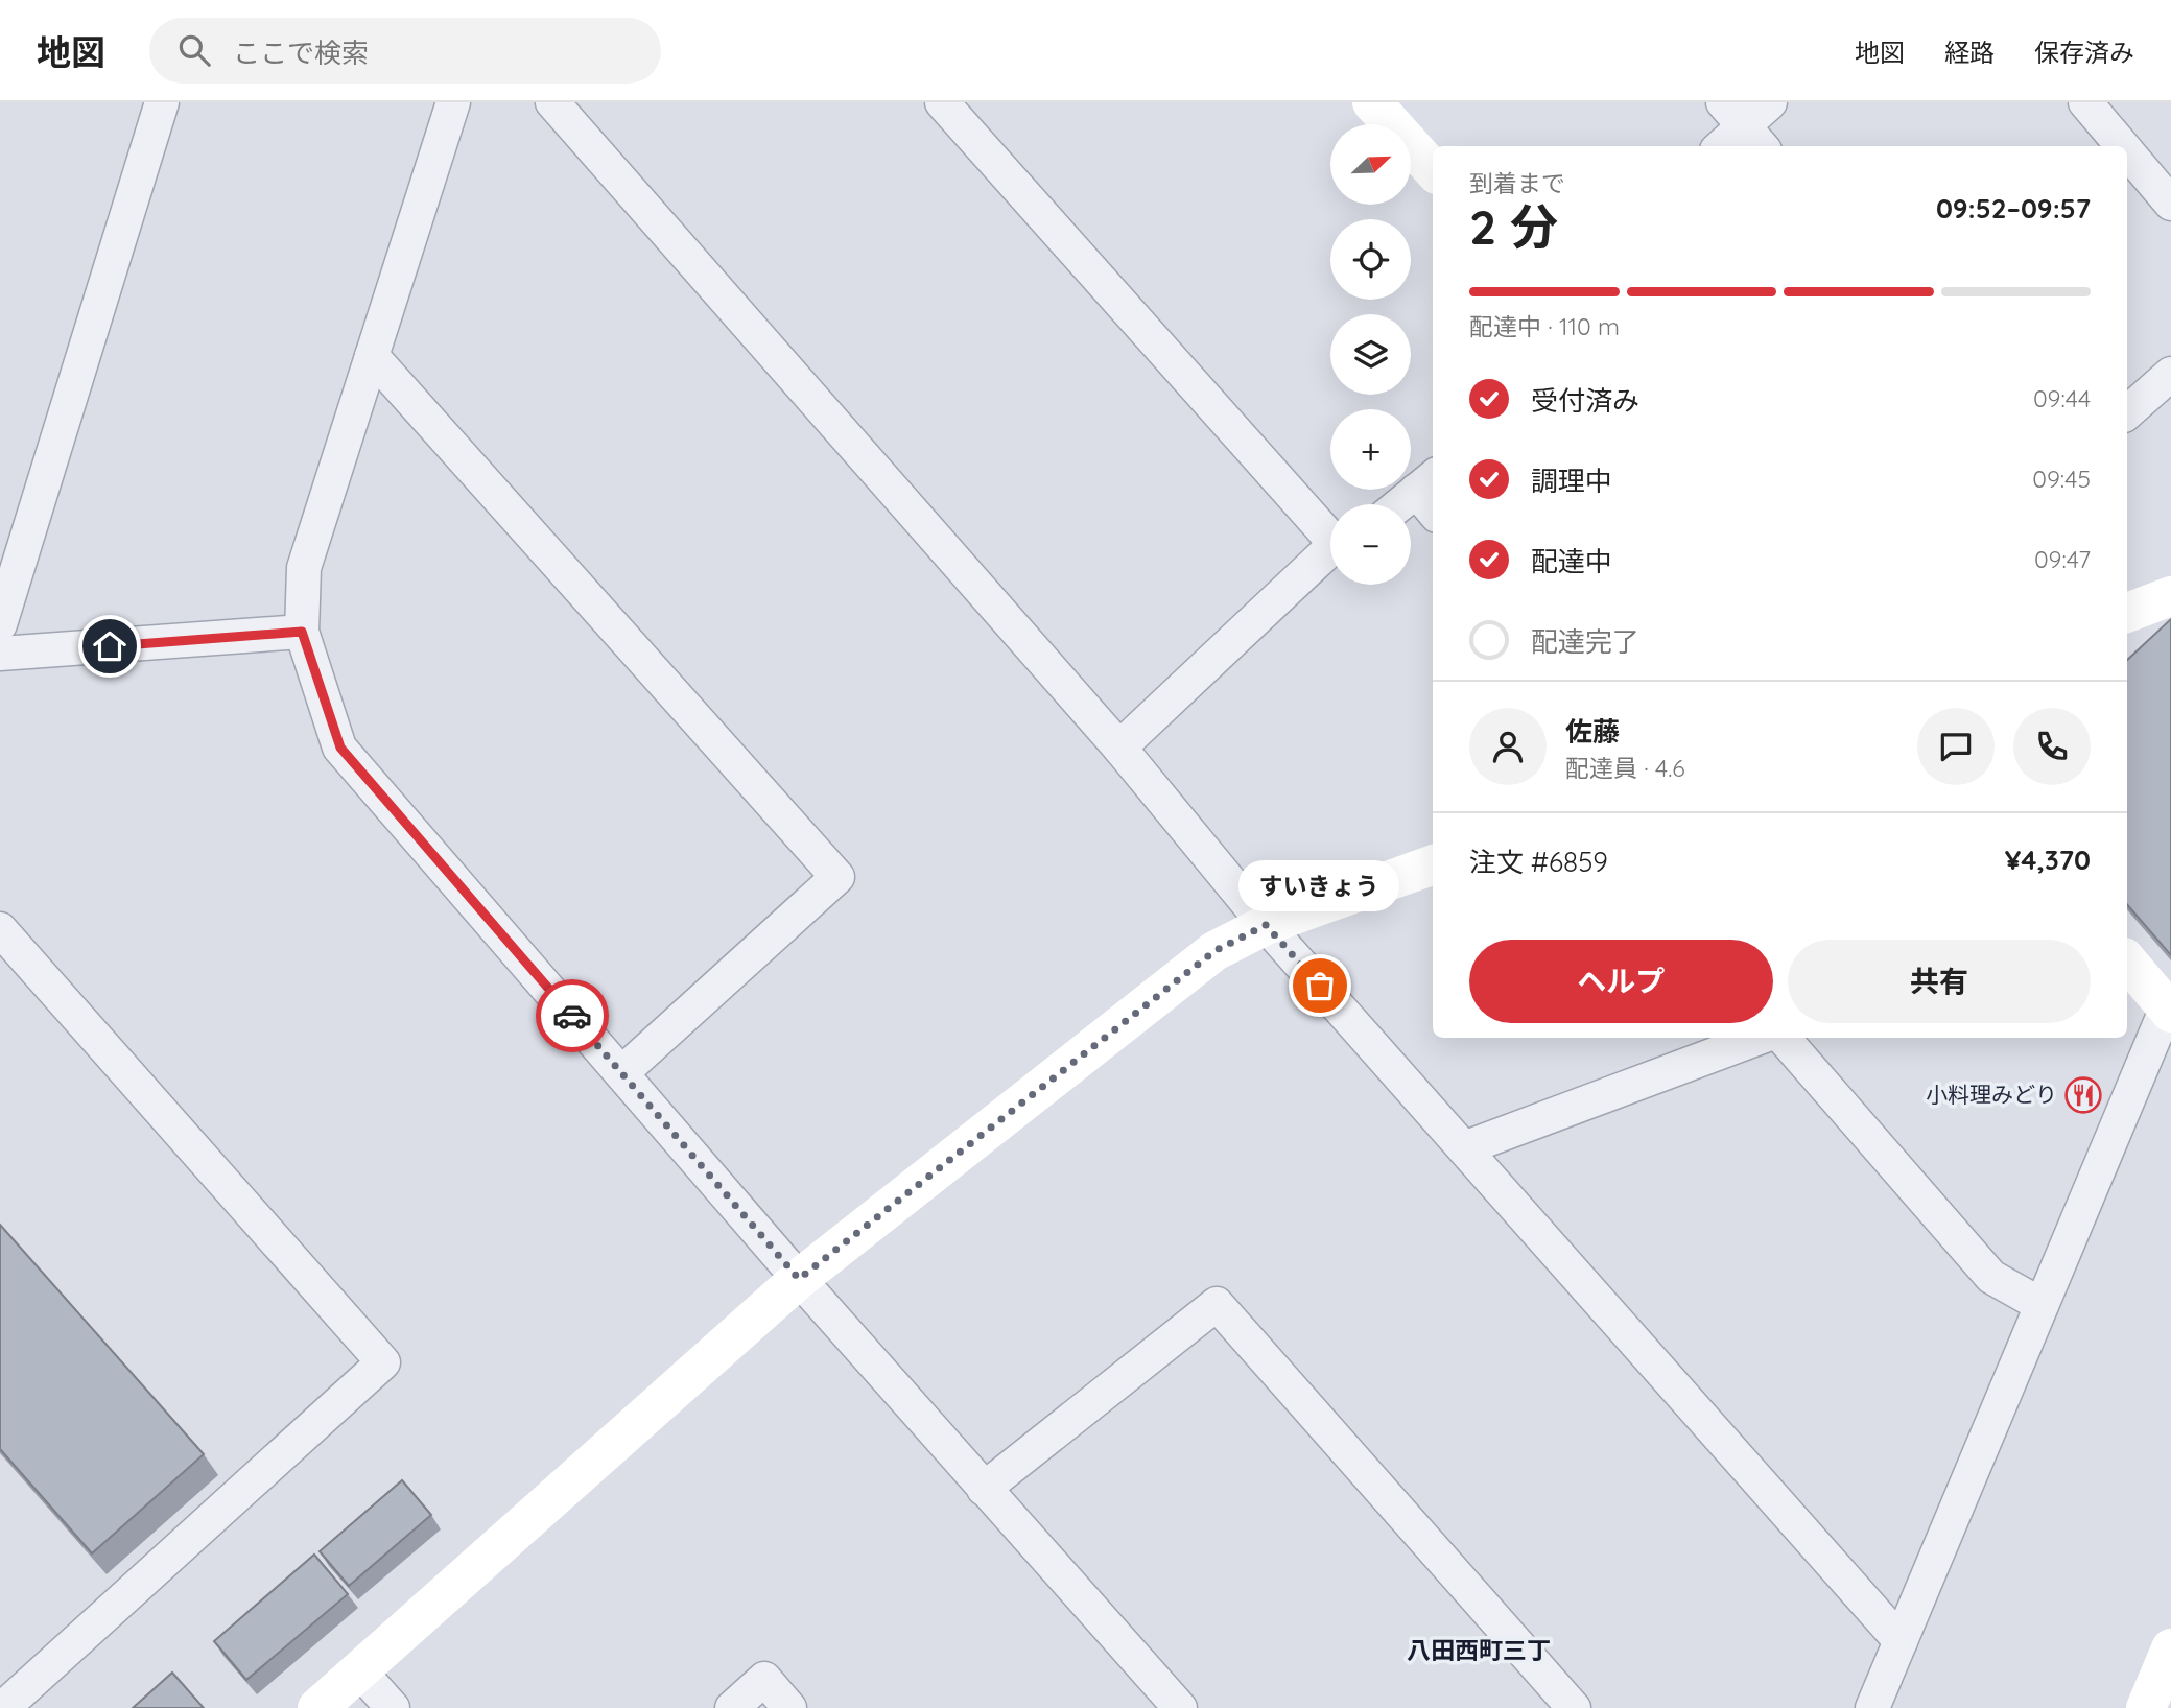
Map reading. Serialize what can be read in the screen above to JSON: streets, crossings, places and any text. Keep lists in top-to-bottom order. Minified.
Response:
{"districts":["八田西町三丁"],"places":{"other":["すいきょう"],"restaurant":["小料理みどり"]},"north":"top right","page":{"header":"地図","search":"ここで検索","nav":["地図","経路","保存済み"],"map_buttons":["+","−"],"heading":["2 分","到着まで","09:52–09:57"],"panel":["佐藤","配達員 · 4.6","注文 #6859","¥4,370"],"bar":"配達中 · 110 m","list":[["受付済み","09:44"],["調理中","09:45"],["配達中","09:47"],"配達完了"],"bubble":"すいきょう","buttons":["ヘルプ","共有"]}}
